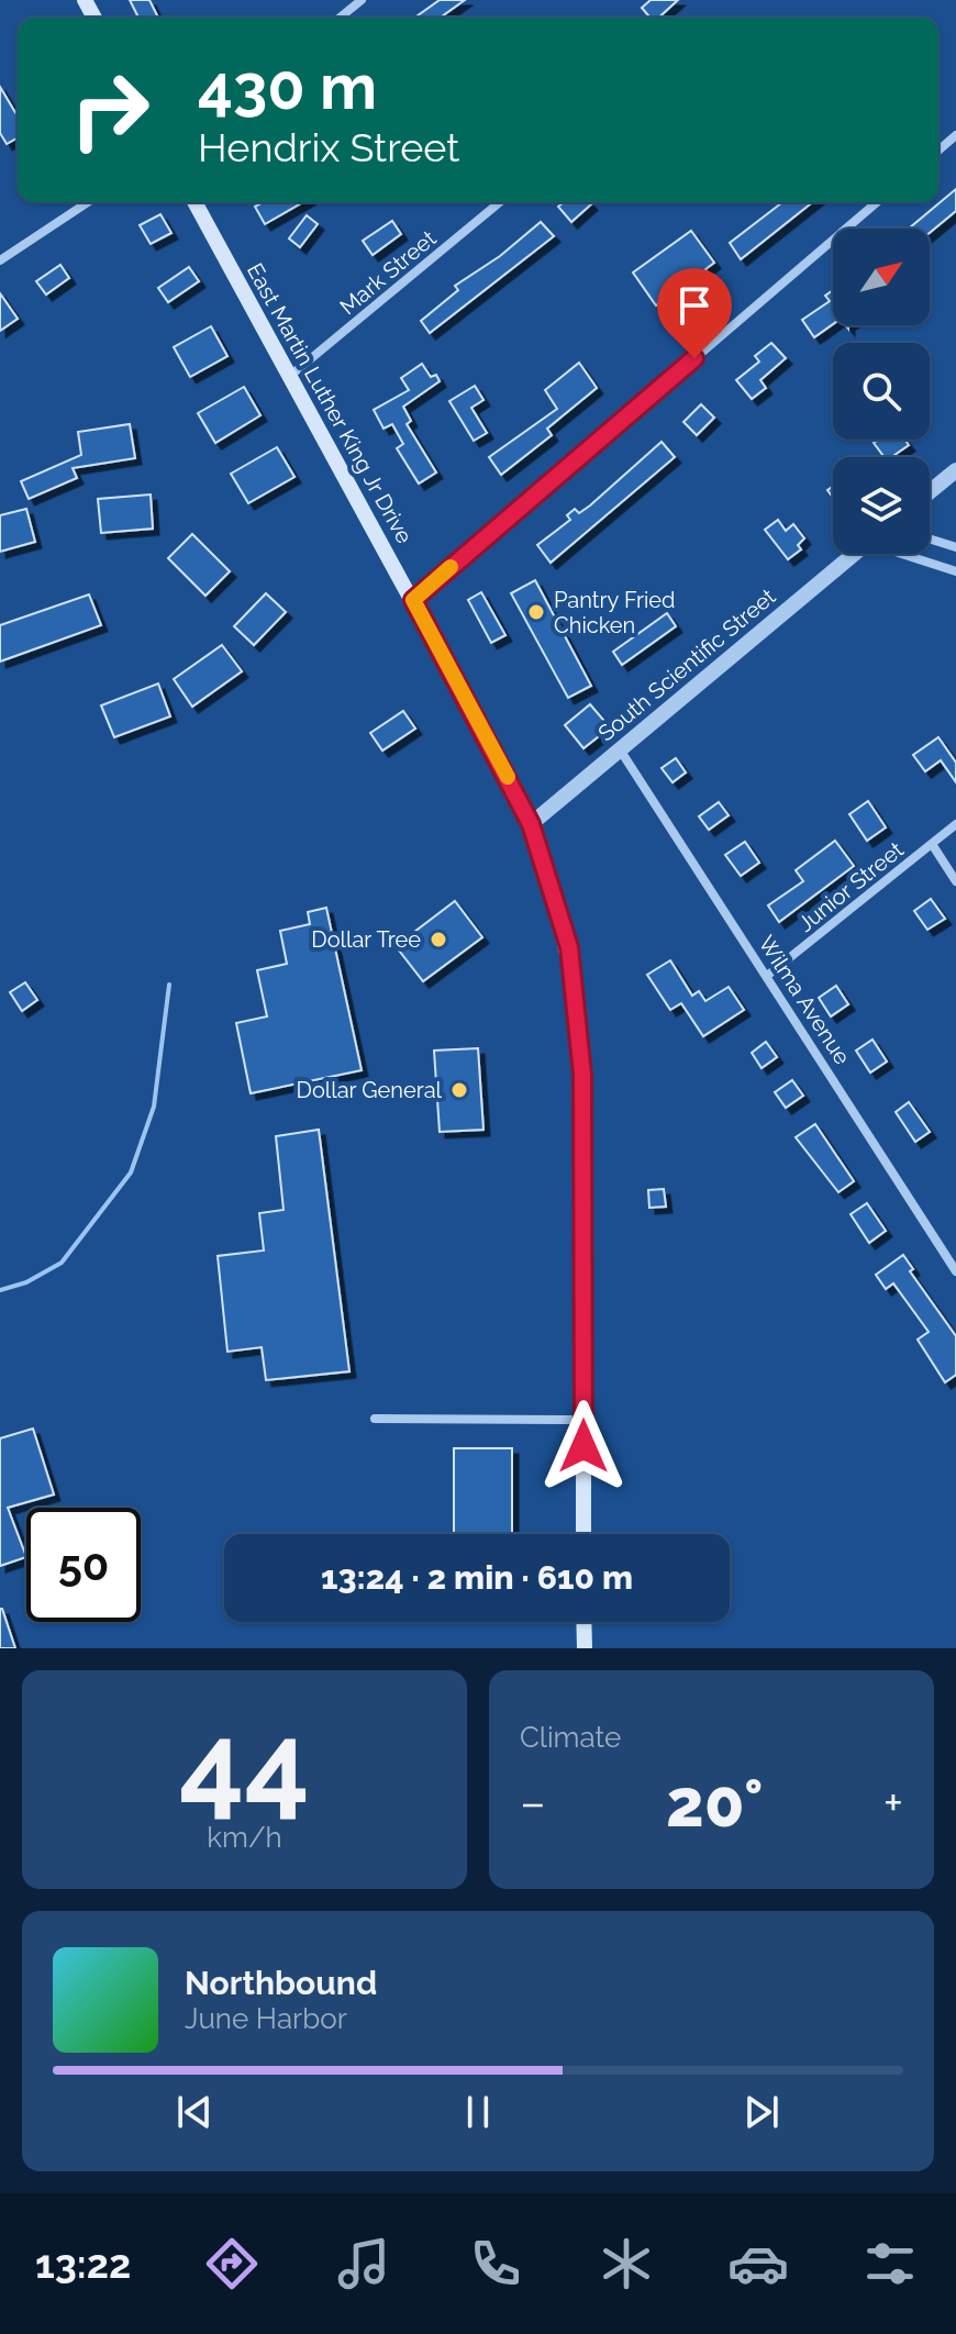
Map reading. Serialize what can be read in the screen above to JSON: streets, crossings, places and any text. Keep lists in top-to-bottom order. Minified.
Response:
{"streets":{"main road":["East Martin Luther King Jr Drive"],"street":["Mark Street","South Scientific Street","Junior Street","Wilma Avenue"]},"crossings":[["Mark Street","East Martin Luther King Jr Drive"],["East Martin Luther King Jr Drive","South Scientific Street"],["South Scientific Street","Wilma Avenue"],["Junior Street","Wilma Avenue"]],"places":["Pantry Fried Chicken","Dollar Tree","Dollar General"],"north":"top right","page":{"turn":["430 m","Hendrix Street"],"limit":"50","trip":"13:24 · 2 min · 610 m","tile":[["44","km/h"],"Climate"],"heat":["−","20°","+"],"song":["Northbound","June Harbor"],"tabs":"13:22"}}
